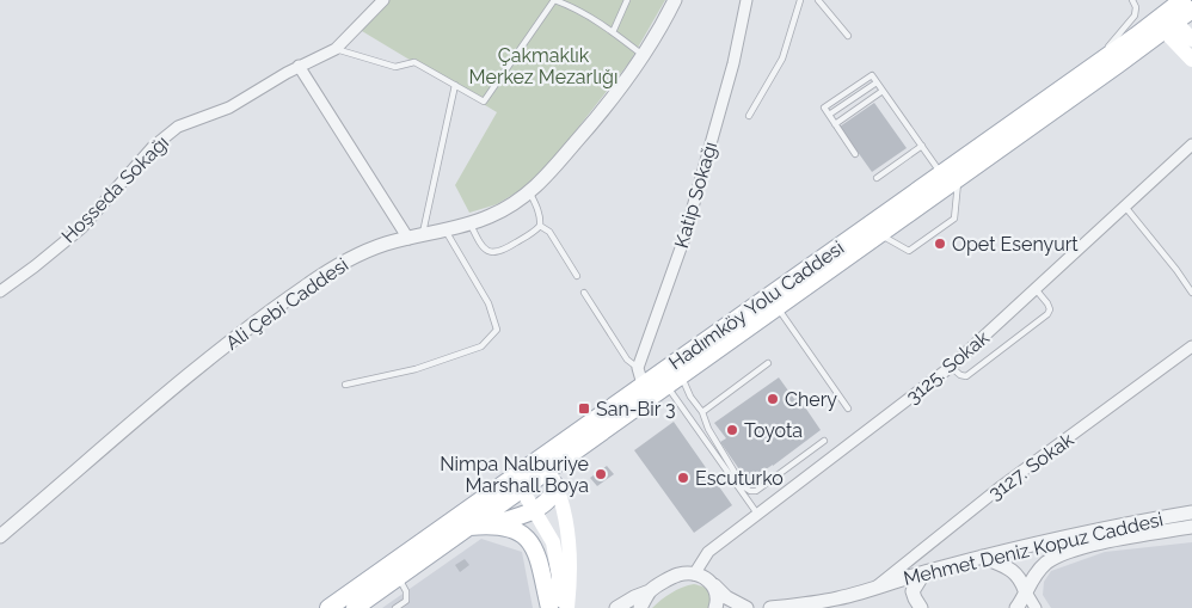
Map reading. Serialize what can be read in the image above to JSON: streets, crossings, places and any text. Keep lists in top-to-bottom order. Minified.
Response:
{"streets":{"main road":["Hadımköy Yolu Caddesi"],"street":["Hoşseda Sokağı","Katip Sokağı","Ali Çebi Caddesi","3125. Sokak","3127. Sokak","Mehmet Deniz Kopuz Caddesi"]},"crossings":[["3127. Sokak","Mehmet Deniz Kopuz Caddesi"]],"parks":["Çakmaklık Merkez Mezarlığı"],"places":{"other":["Opet Esenyurt","Chery","Toyota","Nimpa Nalburiye Marshall Boya","Escuturko"],"transit":["San-Bir 3"]}}
